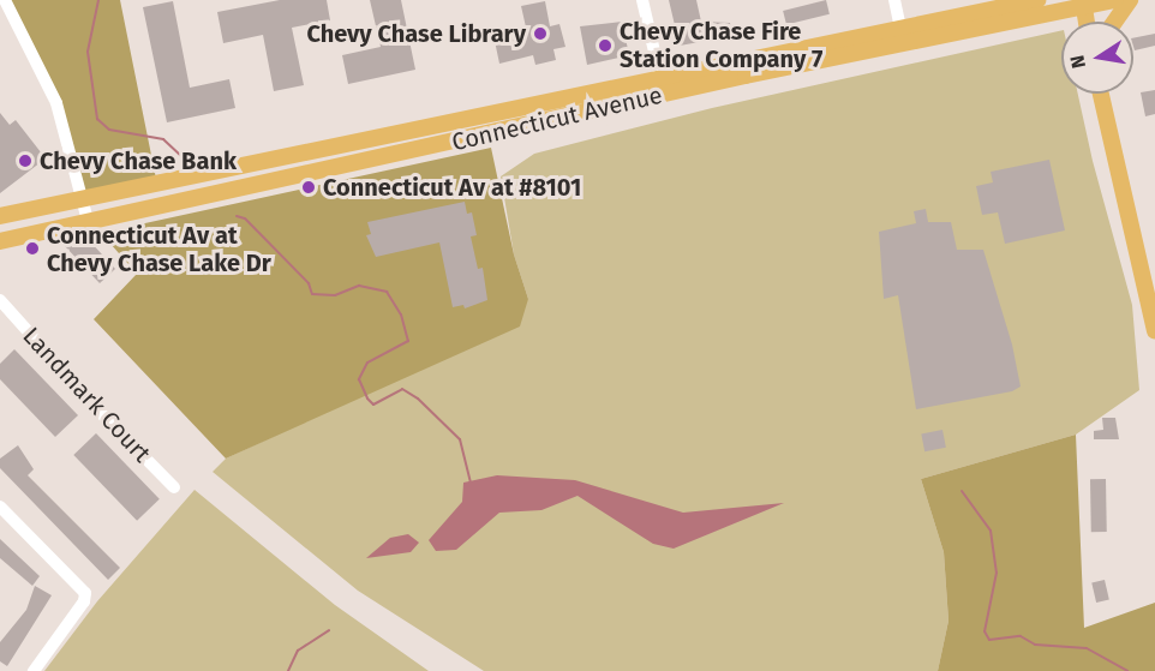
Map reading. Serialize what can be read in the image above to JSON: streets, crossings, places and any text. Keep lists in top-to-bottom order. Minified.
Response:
{"streets":{"main road":["Connecticut Avenue"],"street":["Landmark Court"]},"places":["Chevy Chase Library","Chevy Chase Fire Station Company 7","Chevy Chase Bank","Connecticut Av at #8101","Connecticut Av at Chevy Chase Lake Dr"],"north":"left"}
